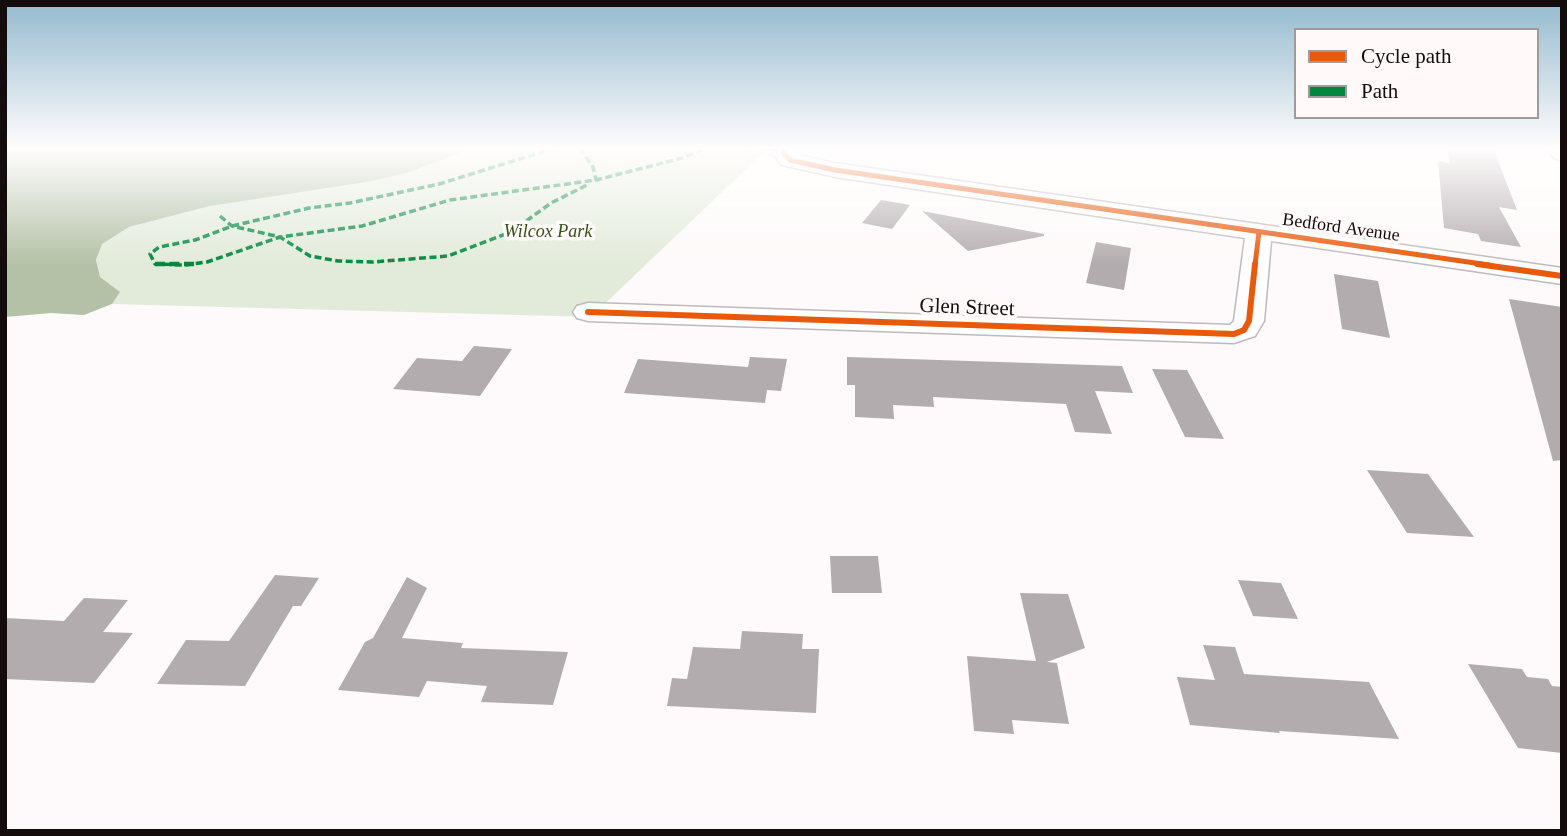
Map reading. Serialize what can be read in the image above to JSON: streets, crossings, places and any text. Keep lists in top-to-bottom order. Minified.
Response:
{"streets":{"street":["Bedford Avenue","Glen Street"]},"crossings":[["Bedford Avenue","Glen Street"]],"parks":["Wilcox Park"],"legend":["Cycle path","Path"]}
